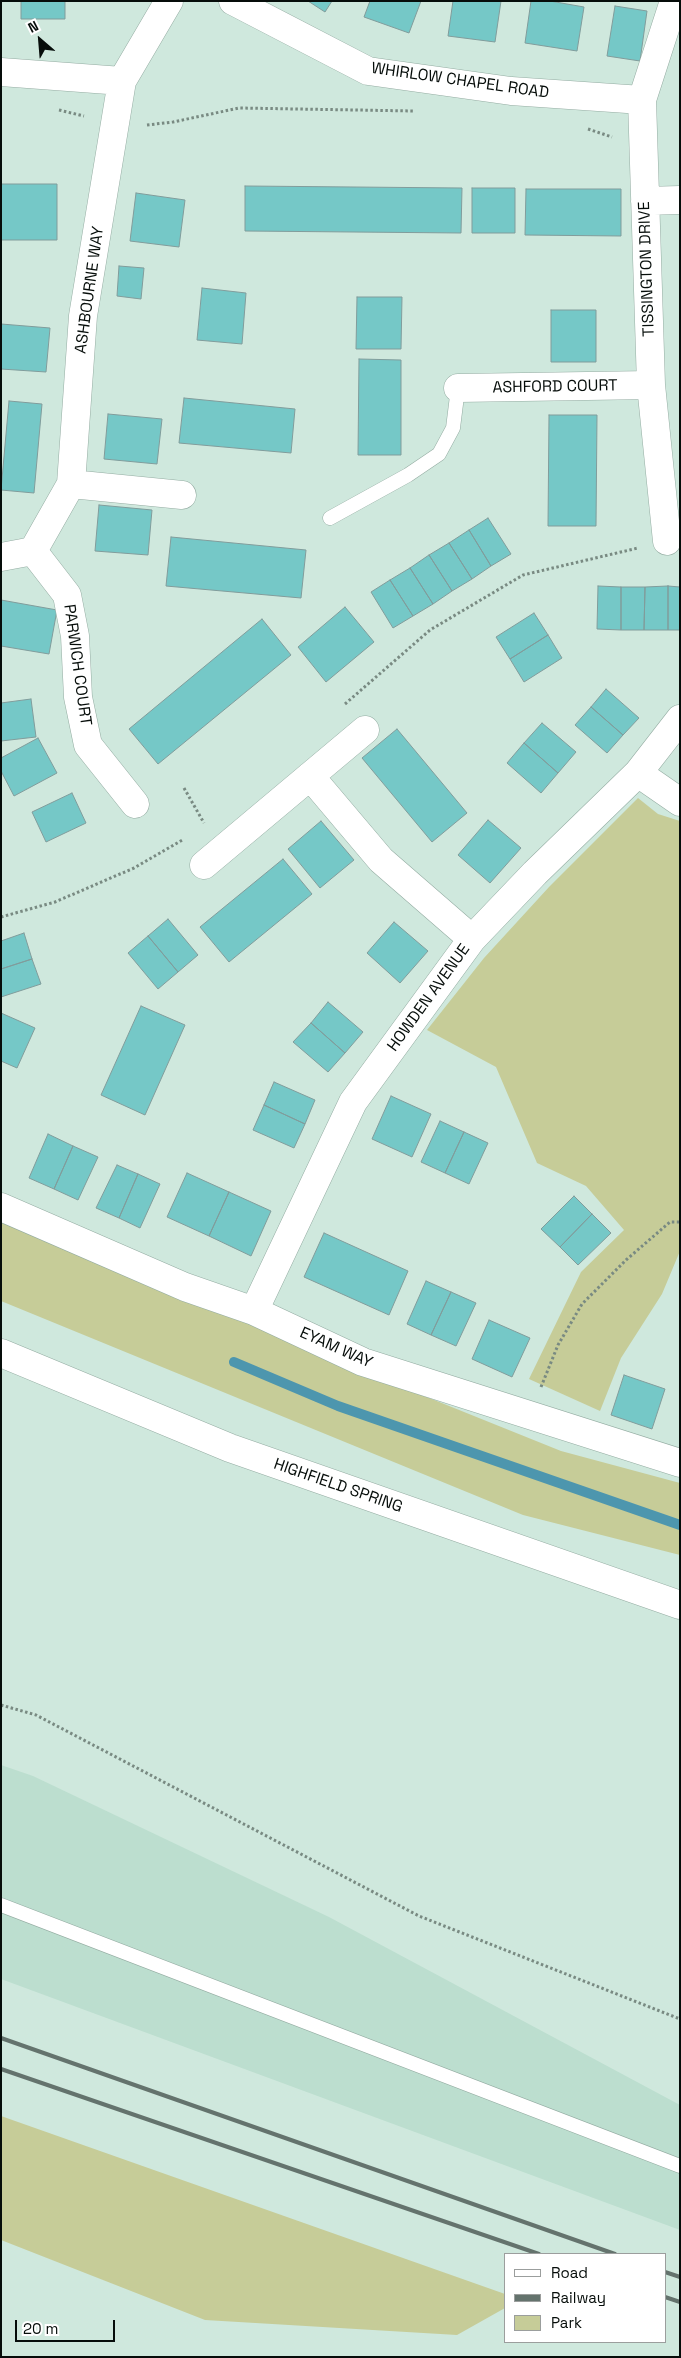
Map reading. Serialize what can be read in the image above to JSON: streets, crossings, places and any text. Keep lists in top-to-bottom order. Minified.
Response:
{"streets":{"street":["WHIRLOW CHAPEL ROAD","TISSINGTON DRIVE","ASHBOURNE WAY","ASHFORD COURT","PARWICH COURT","HOWDEN AVENUE","EYAM WAY","HIGHFIELD SPRING"]},"crossings":[["WHIRLOW CHAPEL ROAD","TISSINGTON DRIVE"],["TISSINGTON DRIVE","ASHFORD COURT"],["ASHBOURNE WAY","PARWICH COURT"],["HOWDEN AVENUE","EYAM WAY"]],"legend":["Road","Railway","Park"],"scale_bar":"20 m","north":"top left"}
